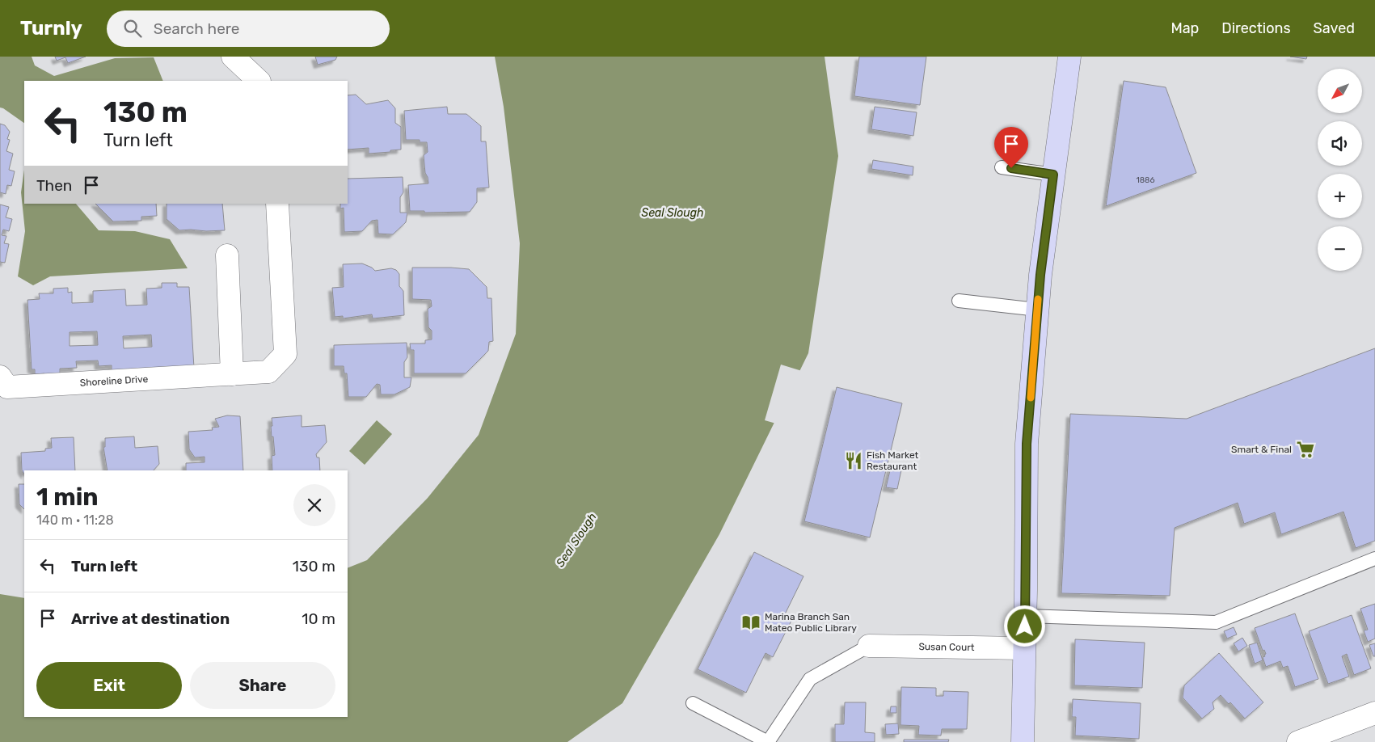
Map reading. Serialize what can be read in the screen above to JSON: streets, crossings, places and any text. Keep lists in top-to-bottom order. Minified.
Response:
{"streets":{"street":["Shoreline Drive","Susan Court"]},"water":["Seal Slough"],"places":{"supermarket":["Smart & Final"],"restaurant":["Fish Market Restaurant"],"library":["Marina Branch San Mateo Public Library"]},"house_numbers":["1886"],"north":"bottom left","page":{"header":"Turnly","search":"Search here","nav":["Map","Directions","Saved"],"map_buttons":["+","−"],"turn":["130 m","Turn left"],"then":"Then","heading":["1 min","140 m · 11:28"],"list":[{"name":"Turn left","value":"130 m"},{"name":"Arrive at destination","value":"10 m"}],"buttons":["Exit","Share"]}}
